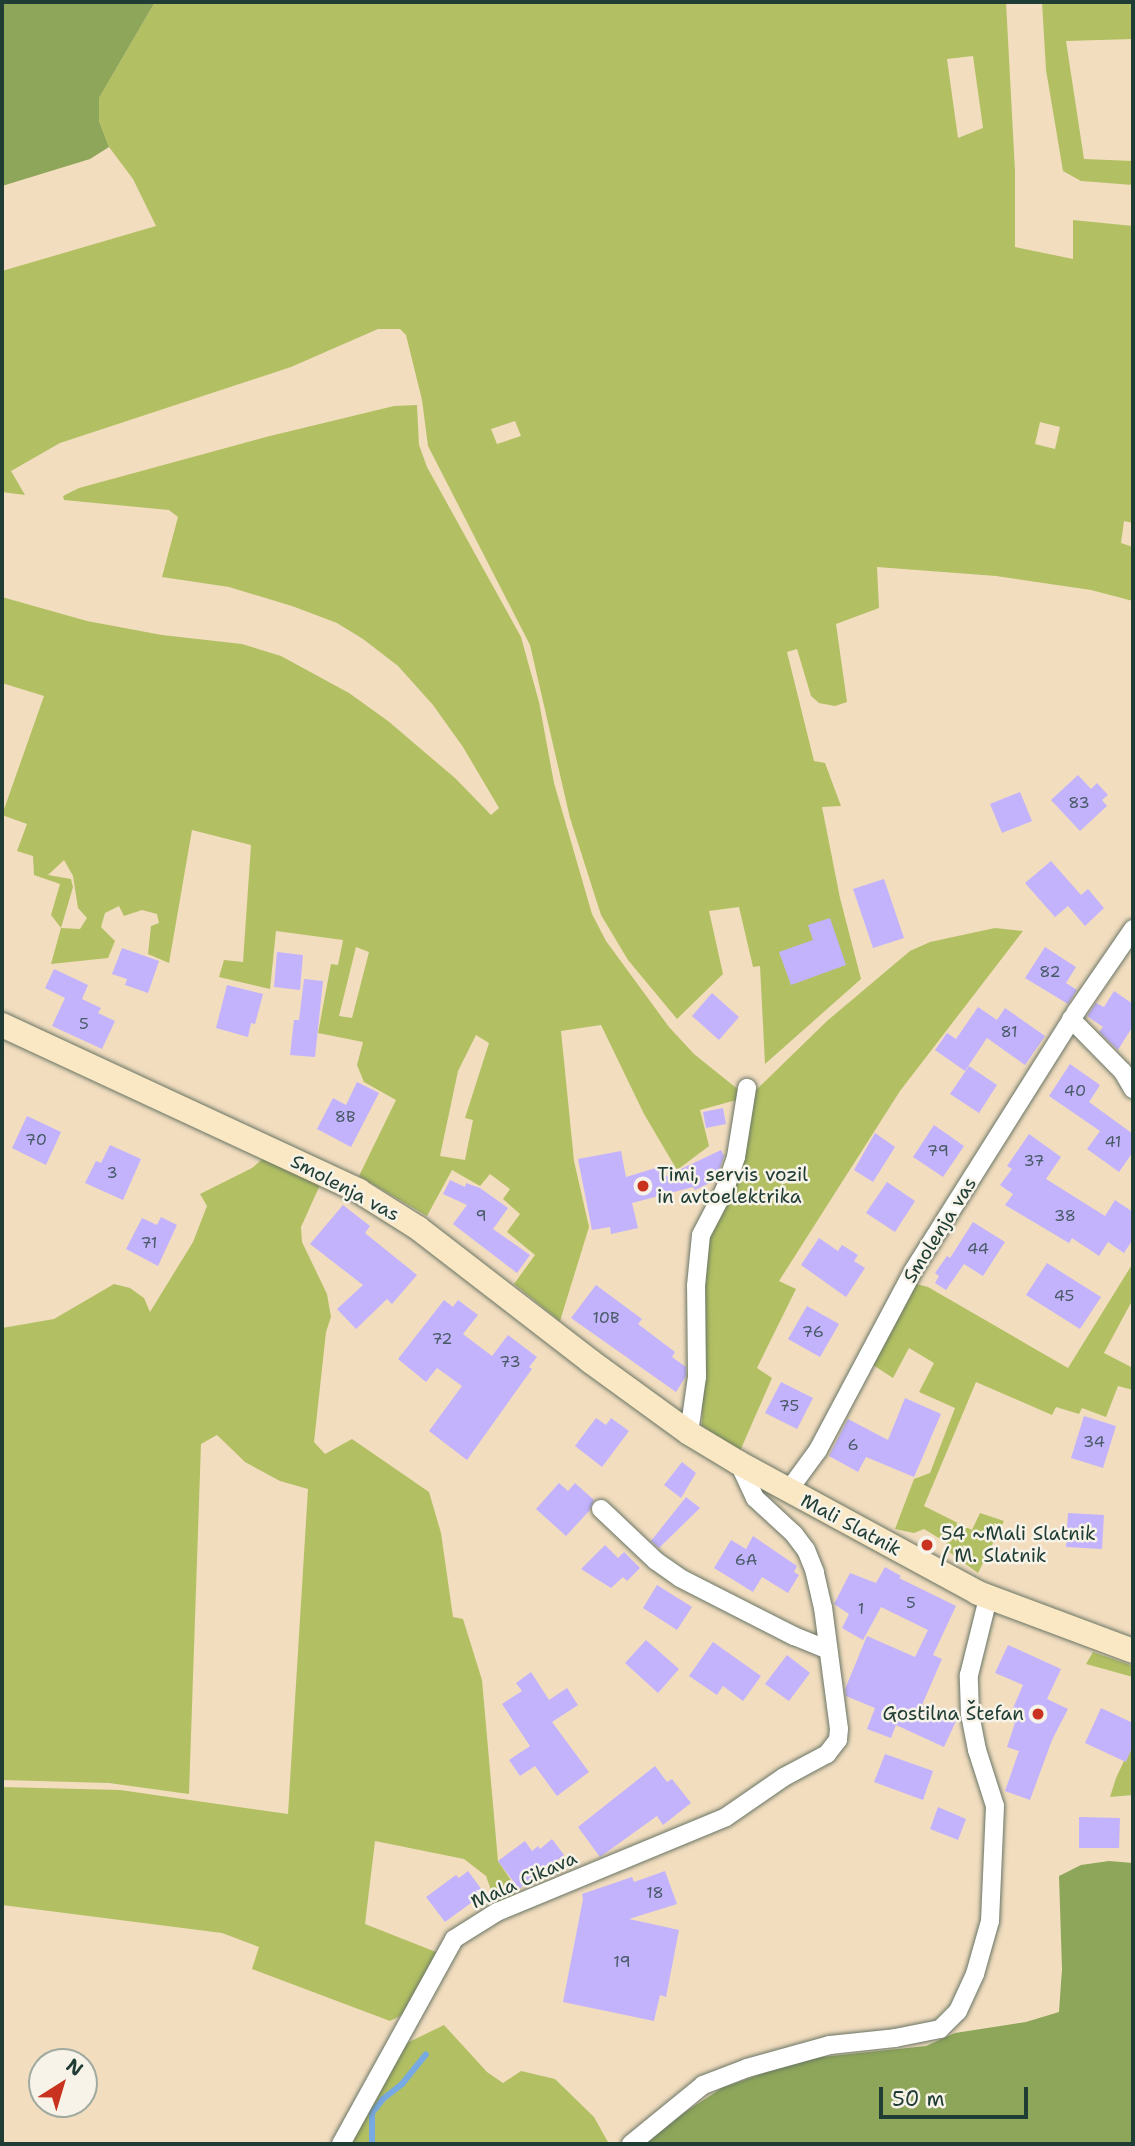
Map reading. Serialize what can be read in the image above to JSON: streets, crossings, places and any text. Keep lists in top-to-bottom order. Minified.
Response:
{"streets":{"main road":["Smolenja vas","Mali Slatnik"],"street":["Mala Cikava"]},"crossings":[["Smolenja vas","Mali Slatnik"]],"places":["Timi, servis vozil in avtoelektrika","54 ~Mali Slatnik / M. Slatnik","Gostilna Štefan"],"house_numbers":["83","82","5","81","40","8B","70","41","79","37","3","9","38","71","44","45","10B","76","72","73","75","34","6","6A","5","1","18","19"],"scale_bar":"50 m","north":"top right"}
